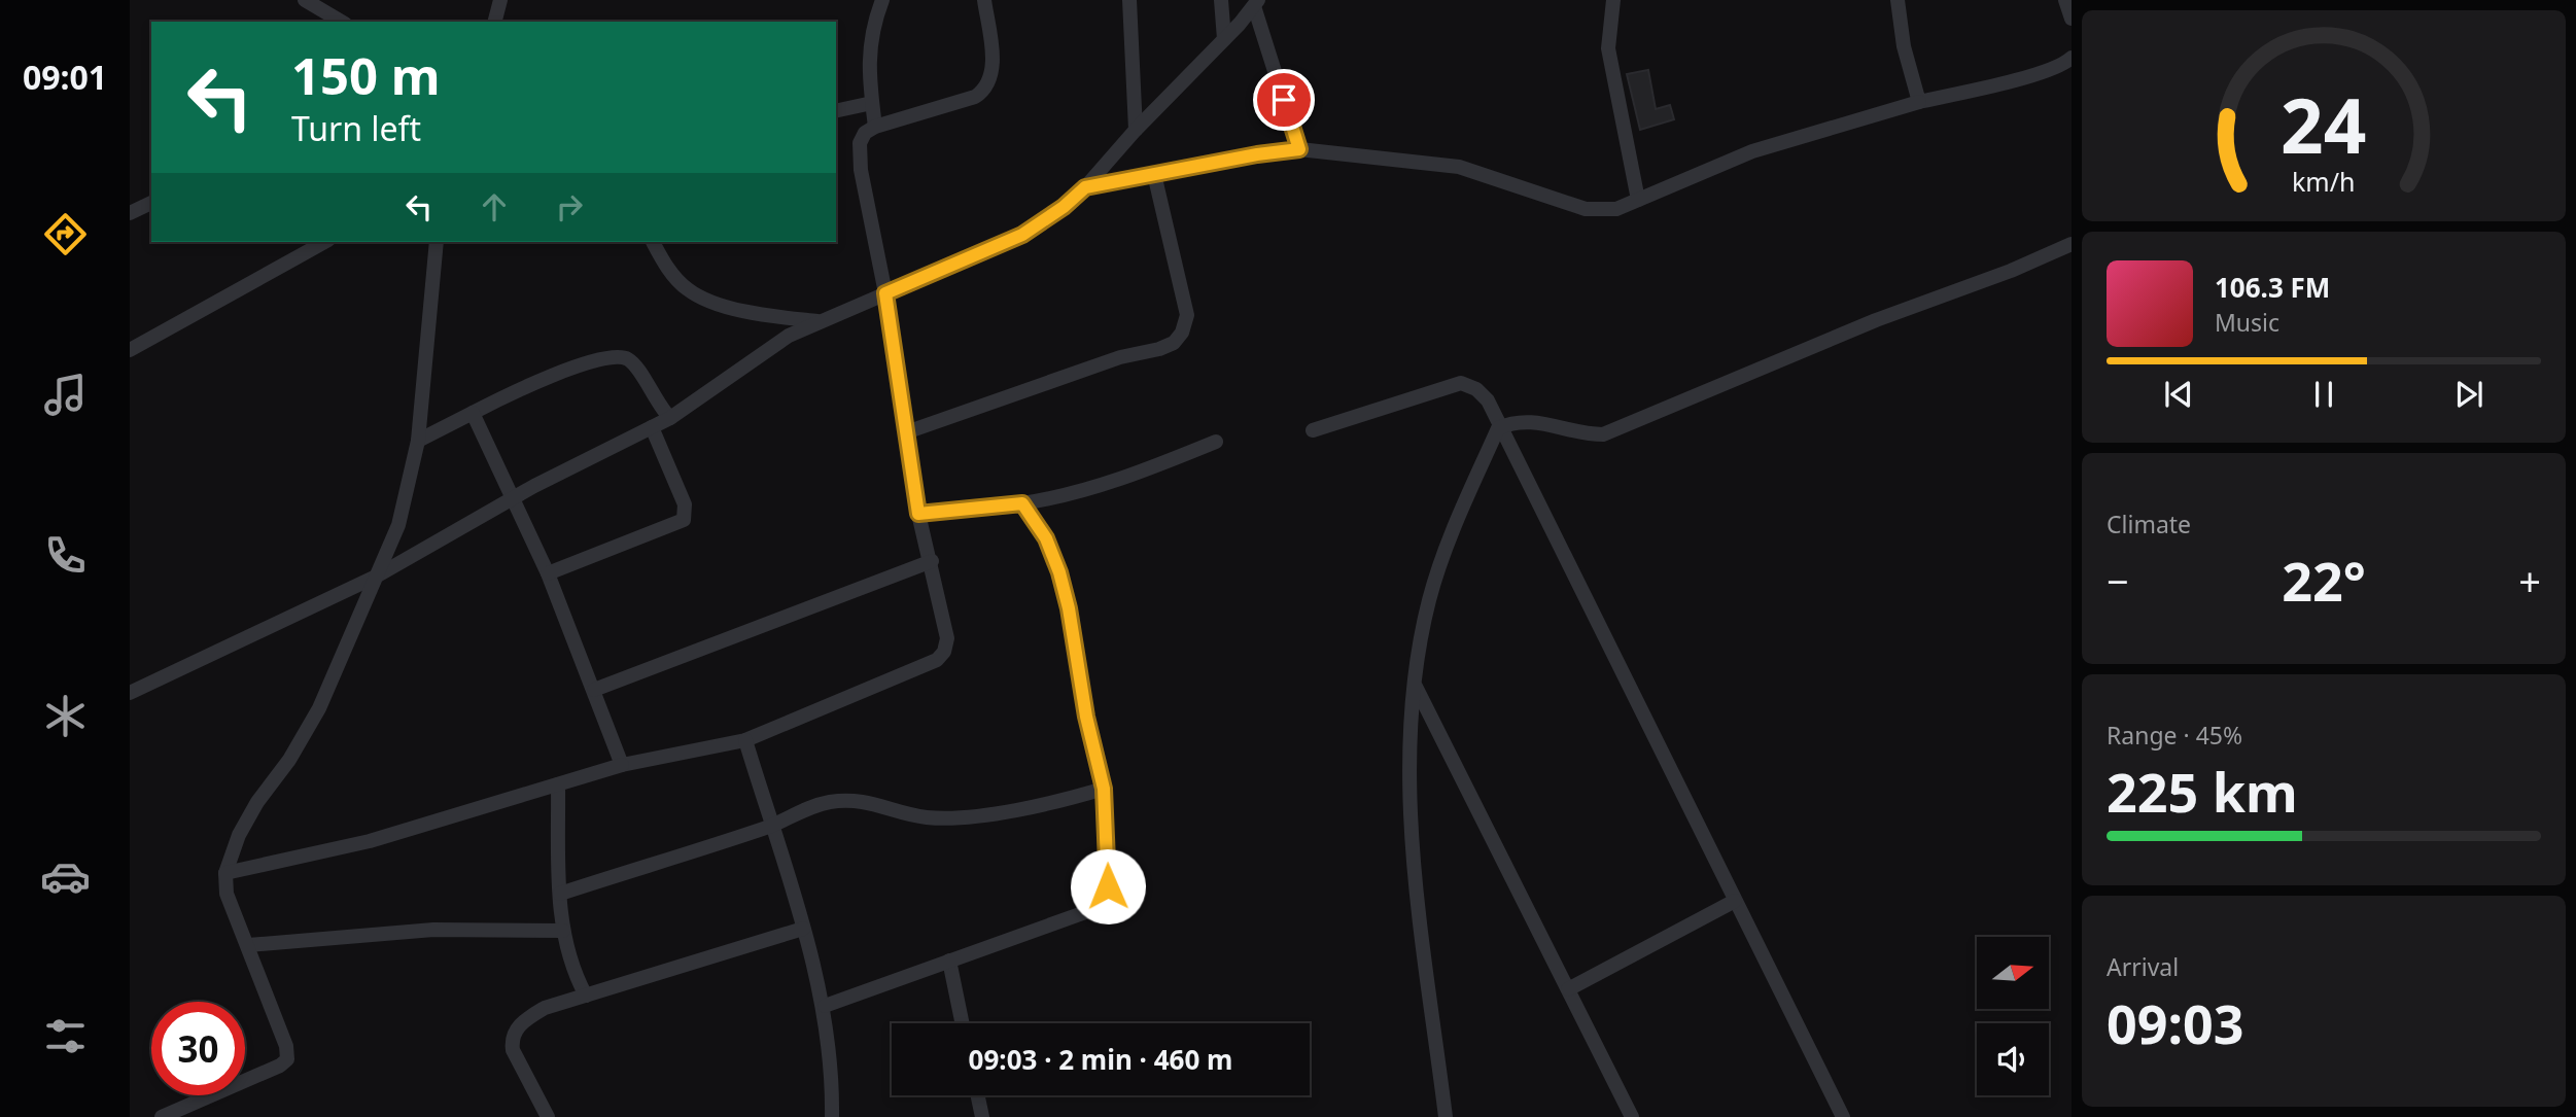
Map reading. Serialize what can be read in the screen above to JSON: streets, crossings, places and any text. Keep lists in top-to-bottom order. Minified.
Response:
{"north":"right","page":{"tabs":"09:01","turn":["150 m","Turn left"],"song":["106.3 FM","Music"],"tile":["Climate",["Range · 45%","225 km"],["Arrival","09:03"]],"heat":["−","22°","+"],"limit":"30","trip":"09:03 · 2 min · 460 m","gauge":["24","km/h"]}}
